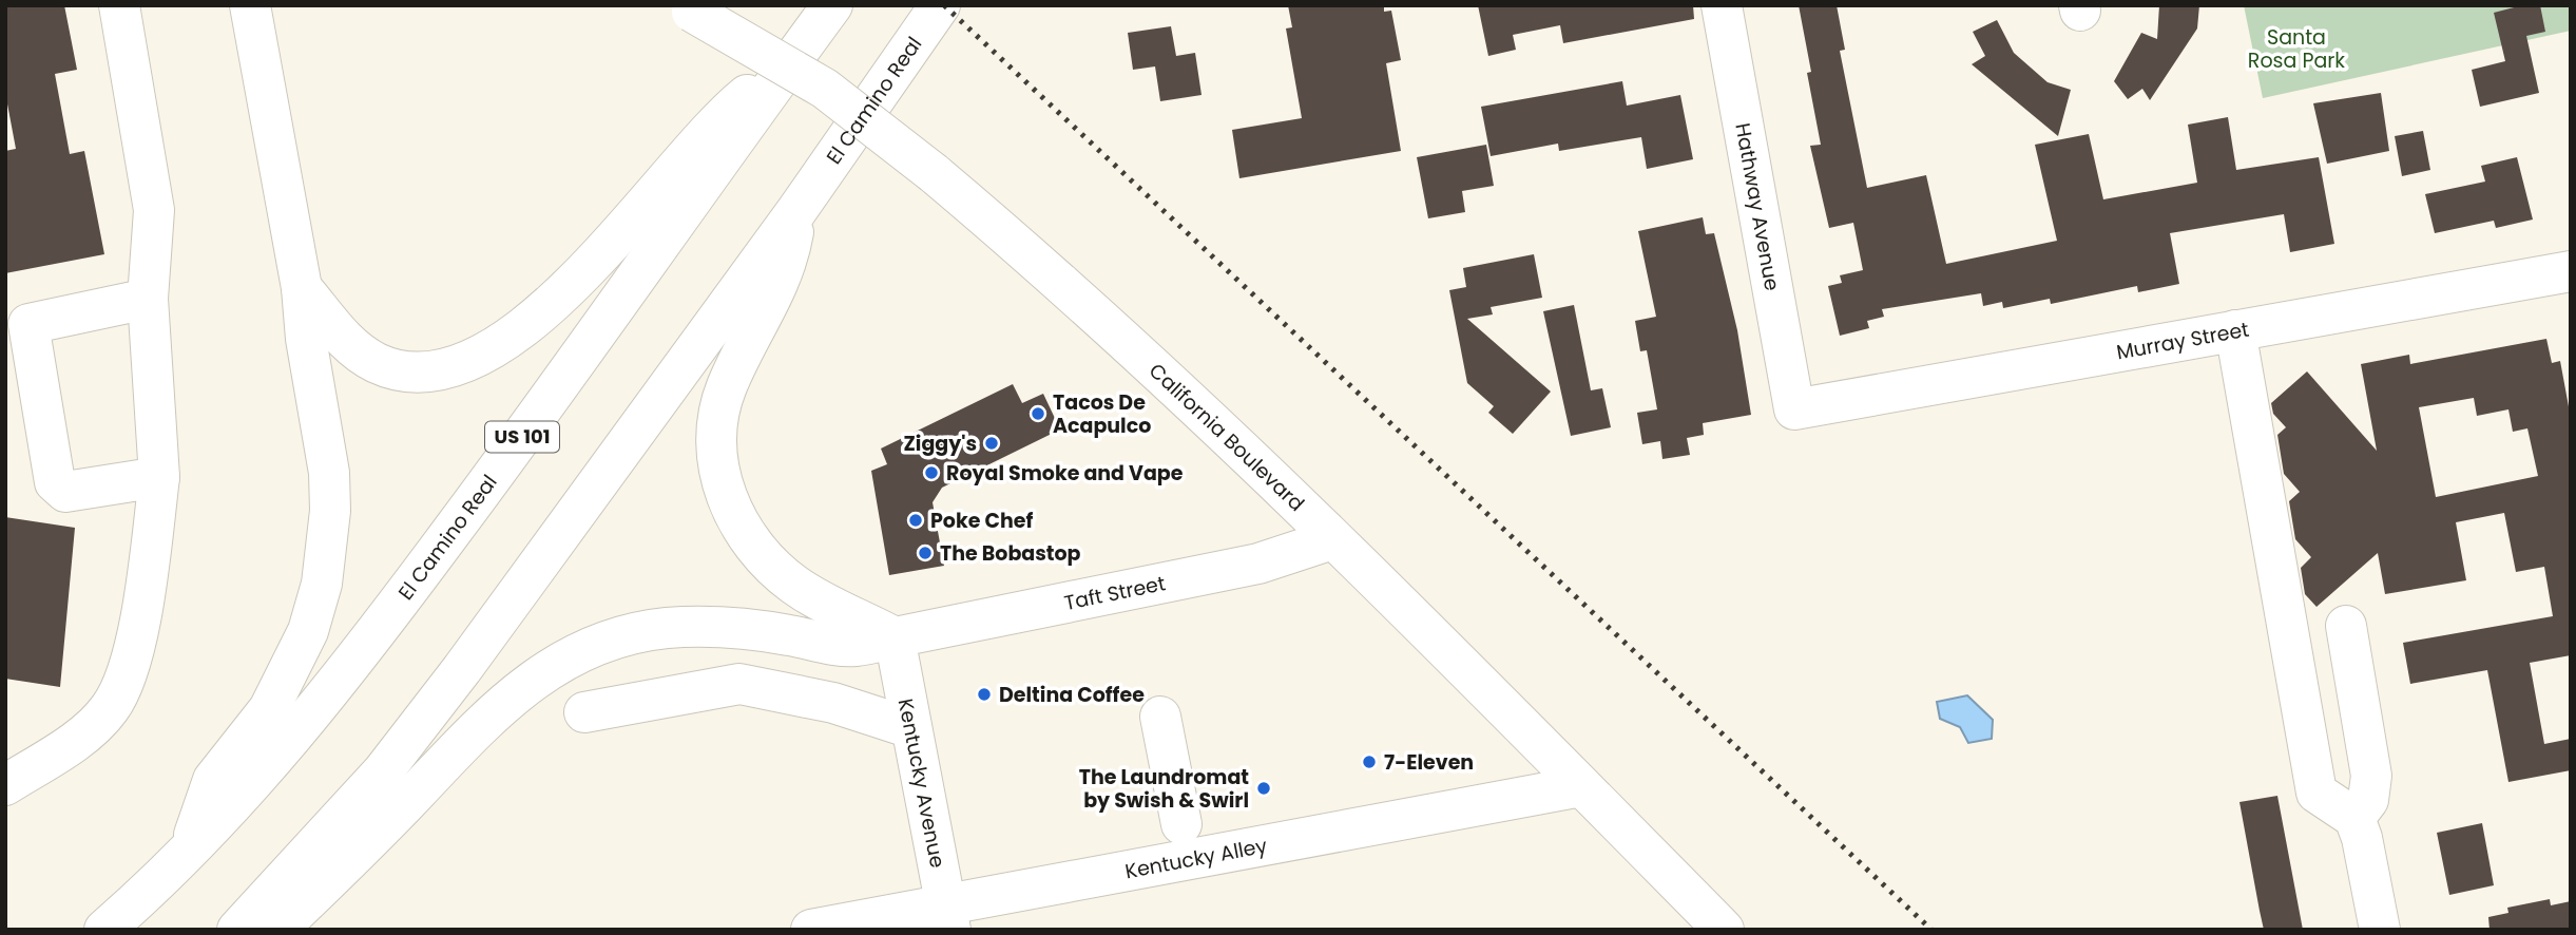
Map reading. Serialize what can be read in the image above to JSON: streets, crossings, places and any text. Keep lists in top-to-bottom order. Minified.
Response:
{"streets":{"main road":["El Camino Real","Hathway Avenue","Murray Street","US 101","California Boulevard","Taft Street","Kentucky Avenue","Kentucky Alley"]},"crossings":[["Hathway Avenue","Murray Street"],["California Boulevard","Taft Street"],["California Boulevard","Kentucky Alley"],["Taft Street","Kentucky Avenue"],["Kentucky Avenue","Kentucky Alley"]],"parks":["Santa Rosa Park"],"places":["Tacos De Acapulco","Ziggy's","Royal Smoke and Vape","Poke Chef","The Bobastop","Deltina Coffee","7-Eleven","The Laundromat by Swish & Swirl"]}
